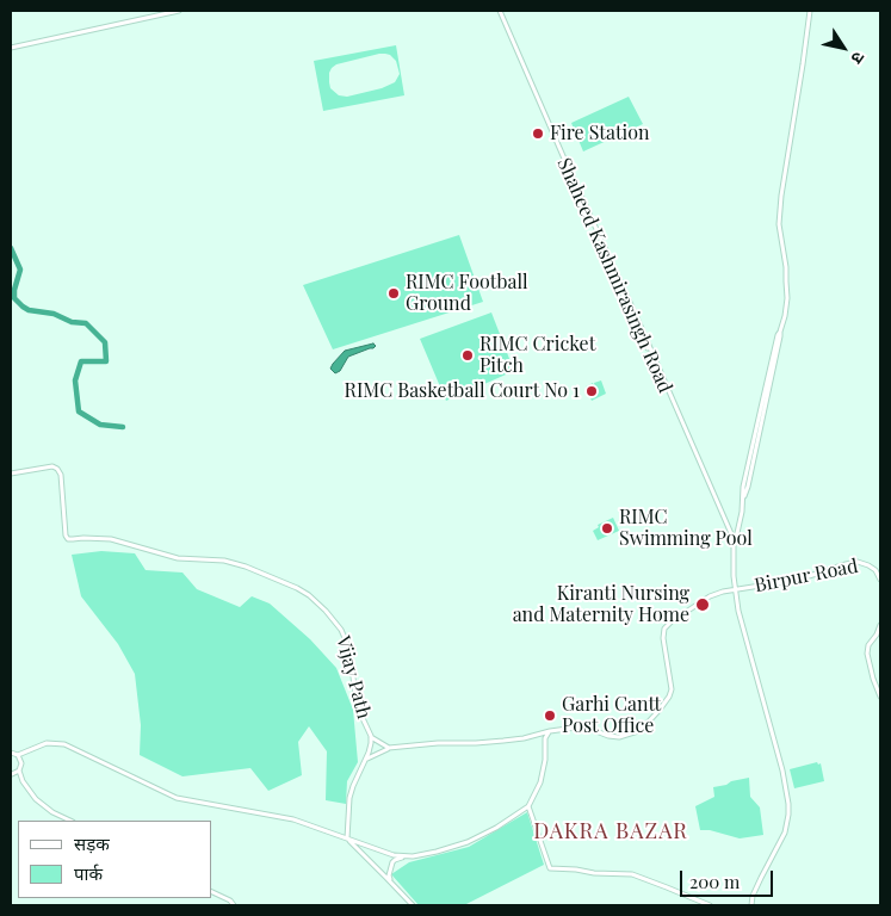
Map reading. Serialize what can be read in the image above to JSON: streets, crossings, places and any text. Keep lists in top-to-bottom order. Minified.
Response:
{"streets":{"street":["Shaheed Kashmirasingh Road","Birpur Road","Vijay Path"]},"districts":["DAKRA BAZAR"],"places":["Fire Station","RIMC Football Ground","RIMC Cricket Pitch","RIMC Basketball Court No 1","RIMC Swimming Pool","Kiranti Nursing and Maternity Home","Garhi Cantt Post Office"],"legend":["सड़क","पार्क"],"scale_bar":"200 m","north":"bottom right"}
